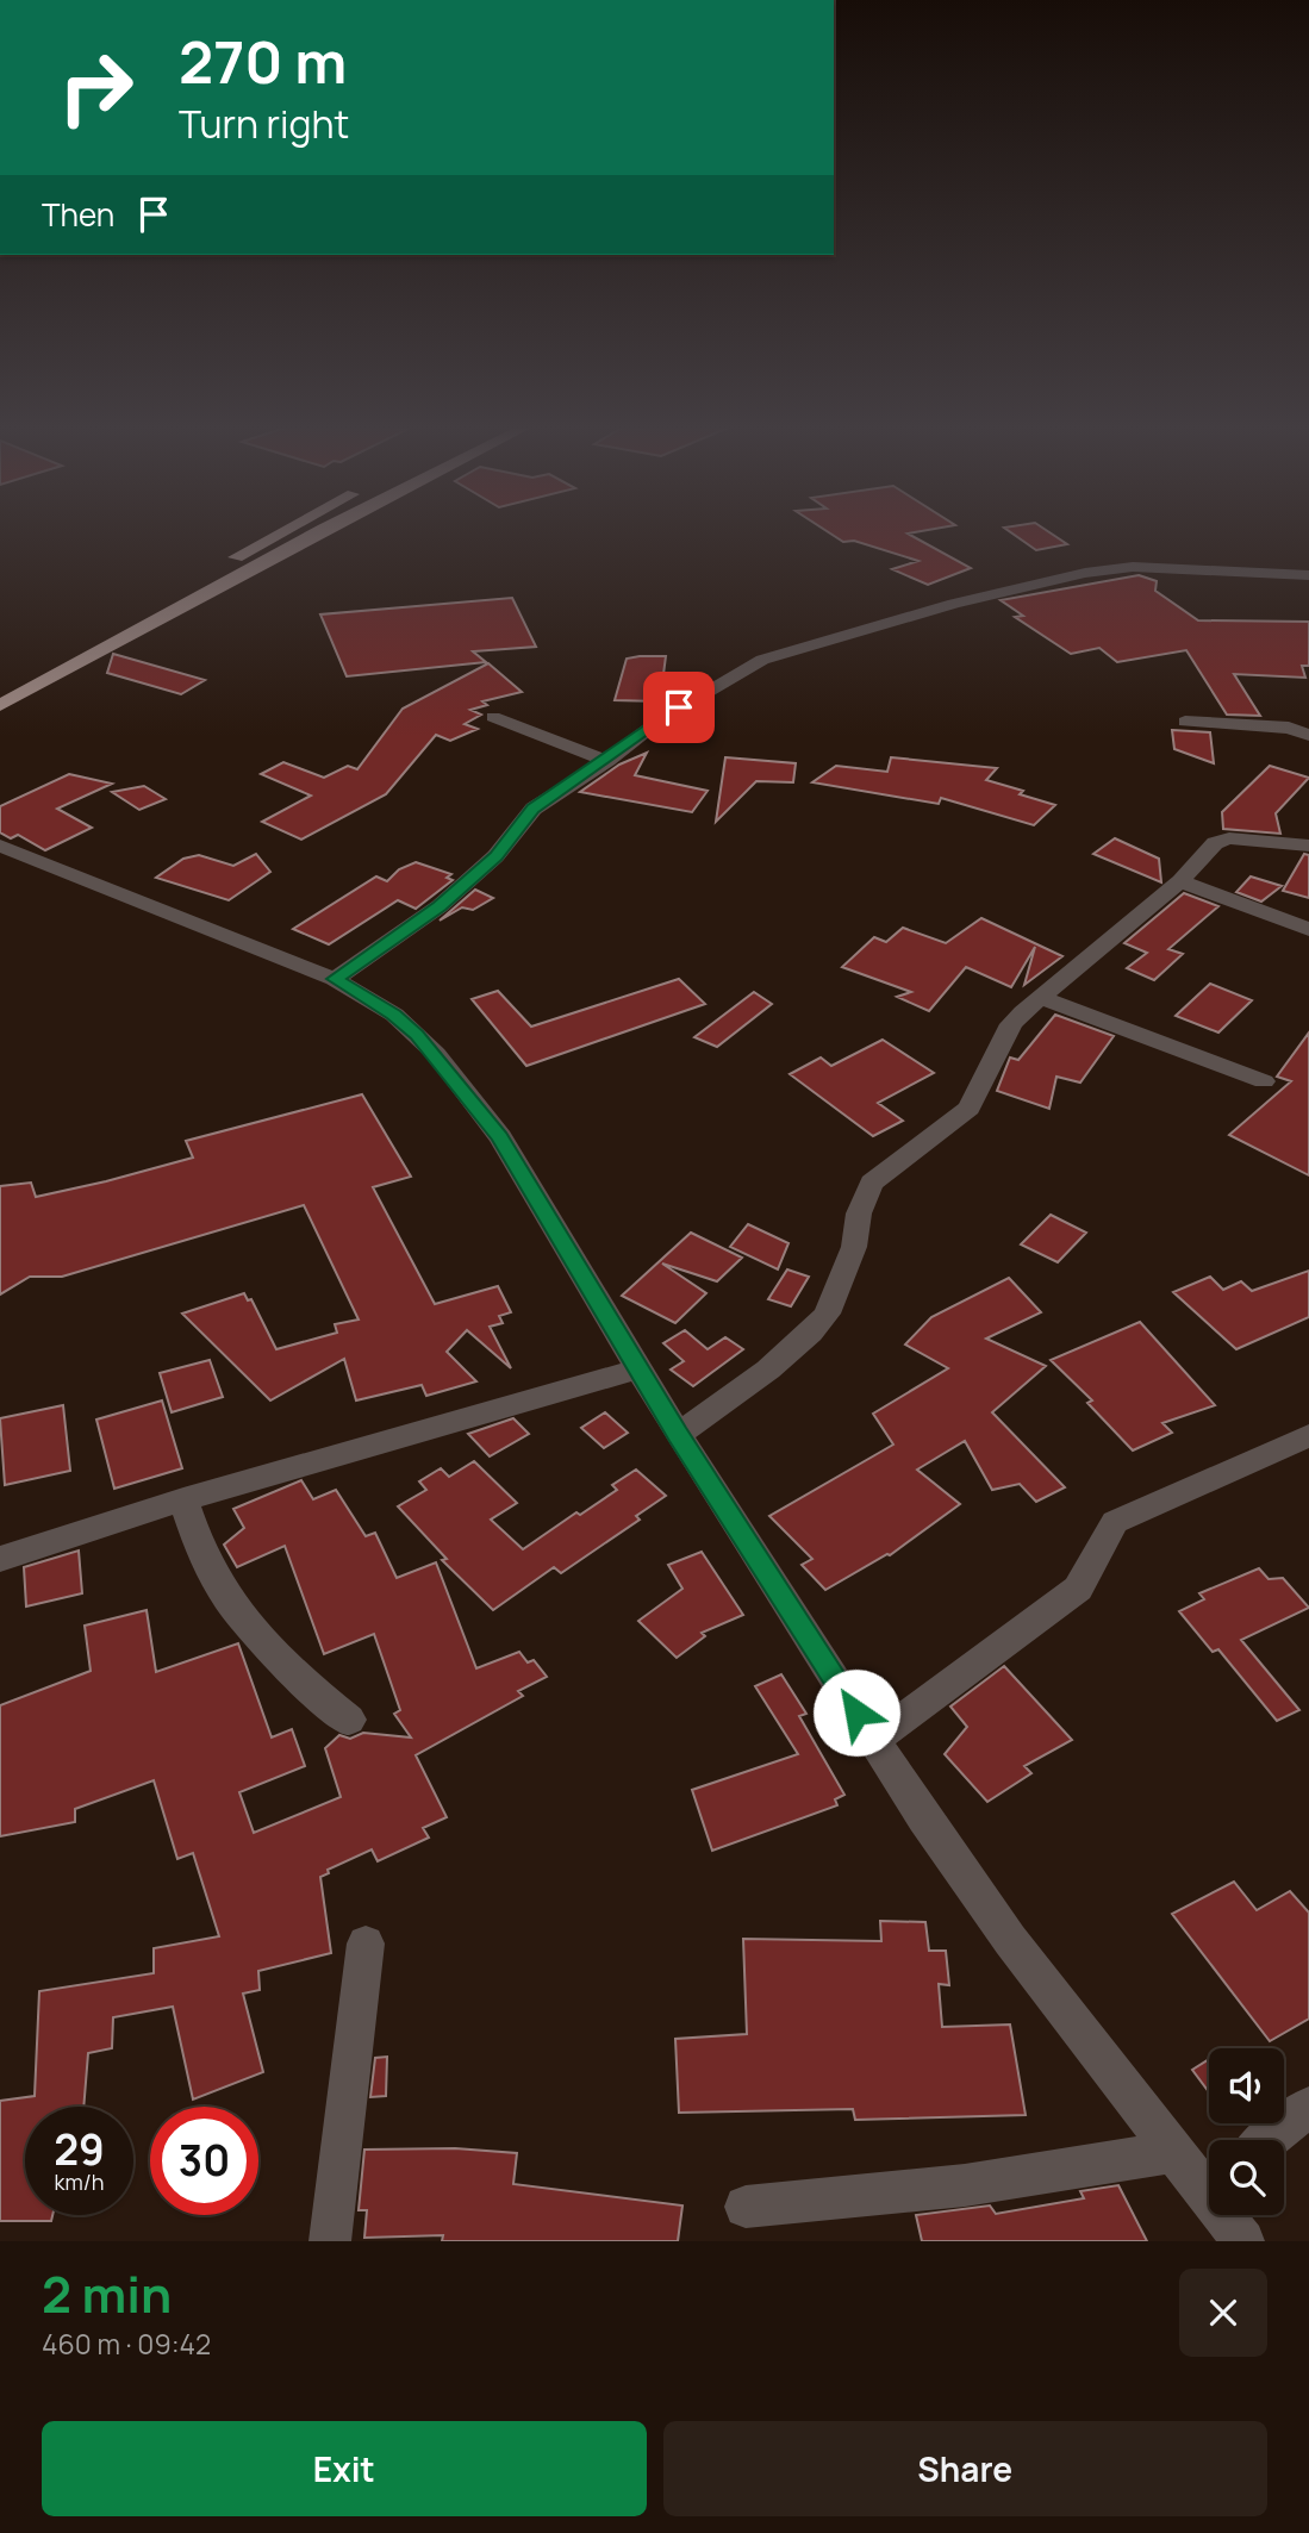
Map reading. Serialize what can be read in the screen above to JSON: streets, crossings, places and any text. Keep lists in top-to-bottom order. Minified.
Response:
{"page":{"turn":["270 m","Turn right"],"then":"Then","speed":"29 km/h","limit":"30","heading":["2 min","460 m · 09:42"],"buttons":["Exit","Share"]}}
